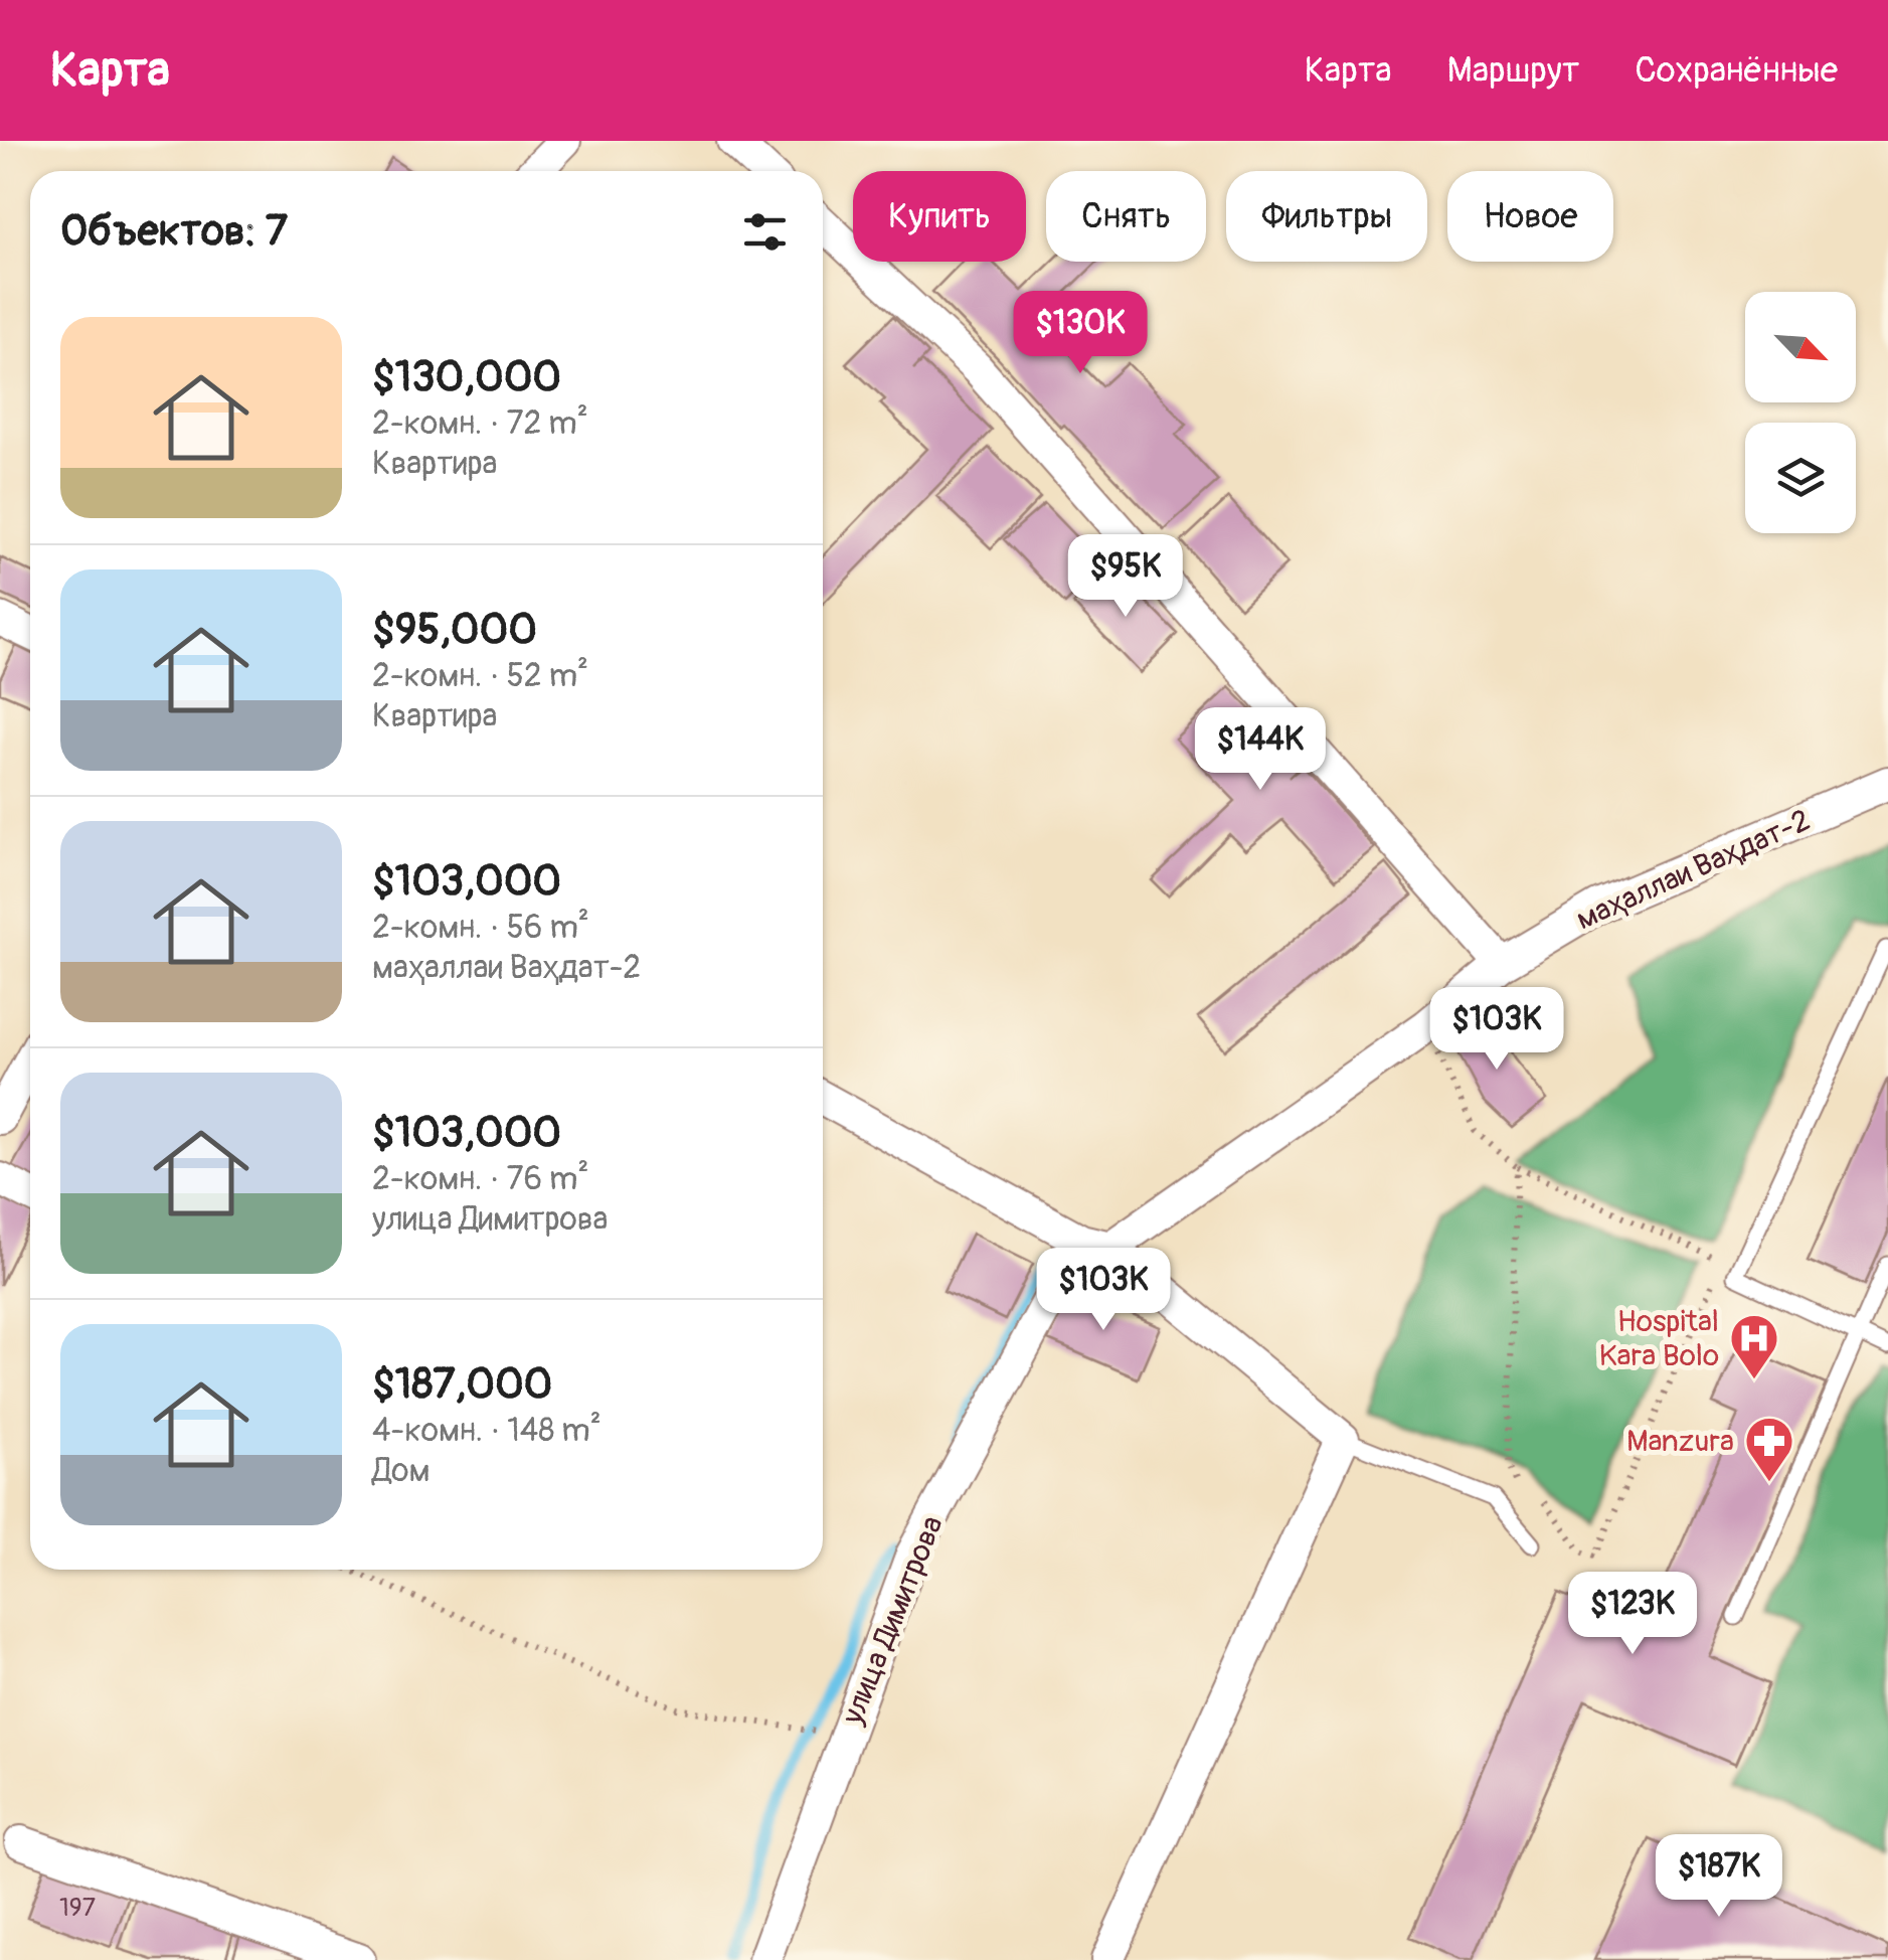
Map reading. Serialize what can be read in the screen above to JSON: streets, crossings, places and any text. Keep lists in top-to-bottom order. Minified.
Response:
{"streets":{"street":["маҳаллаи Ваҳдат-2","улица Димитрова"]},"crossings":[["маҳаллаи Ваҳдат-2","улица Димитрова"]],"places":{"hospital":["Hospital Kara Bolo"],"pharmacy":["Manzura"]},"house_numbers":["197"],"north":"bottom right","page":{"header":"Карта","nav":["Карта","Маршрут","Сохранённые"],"chip":["Купить","Снять","Фильтры","Новое"],"heading":"Объектов: 7","price":["$130K","$95K","$144K","$103K","$103K","$123K","$187K"],"list":[{"name":"$130,000","note":"2-комн. · 72 m² · Квартира"},{"name":"$95,000","note":"2-комн. · 52 m² · Квартира"},{"name":"$103,000","note":"2-комн. · 56 m² · маҳаллаи Ваҳдат-2"},{"name":"$103,000","note":"2-комн. · 76 m² · улица Димитрова"},{"name":"$187,000","note":"4-комн. · 148 m² · Дом"}]}}
